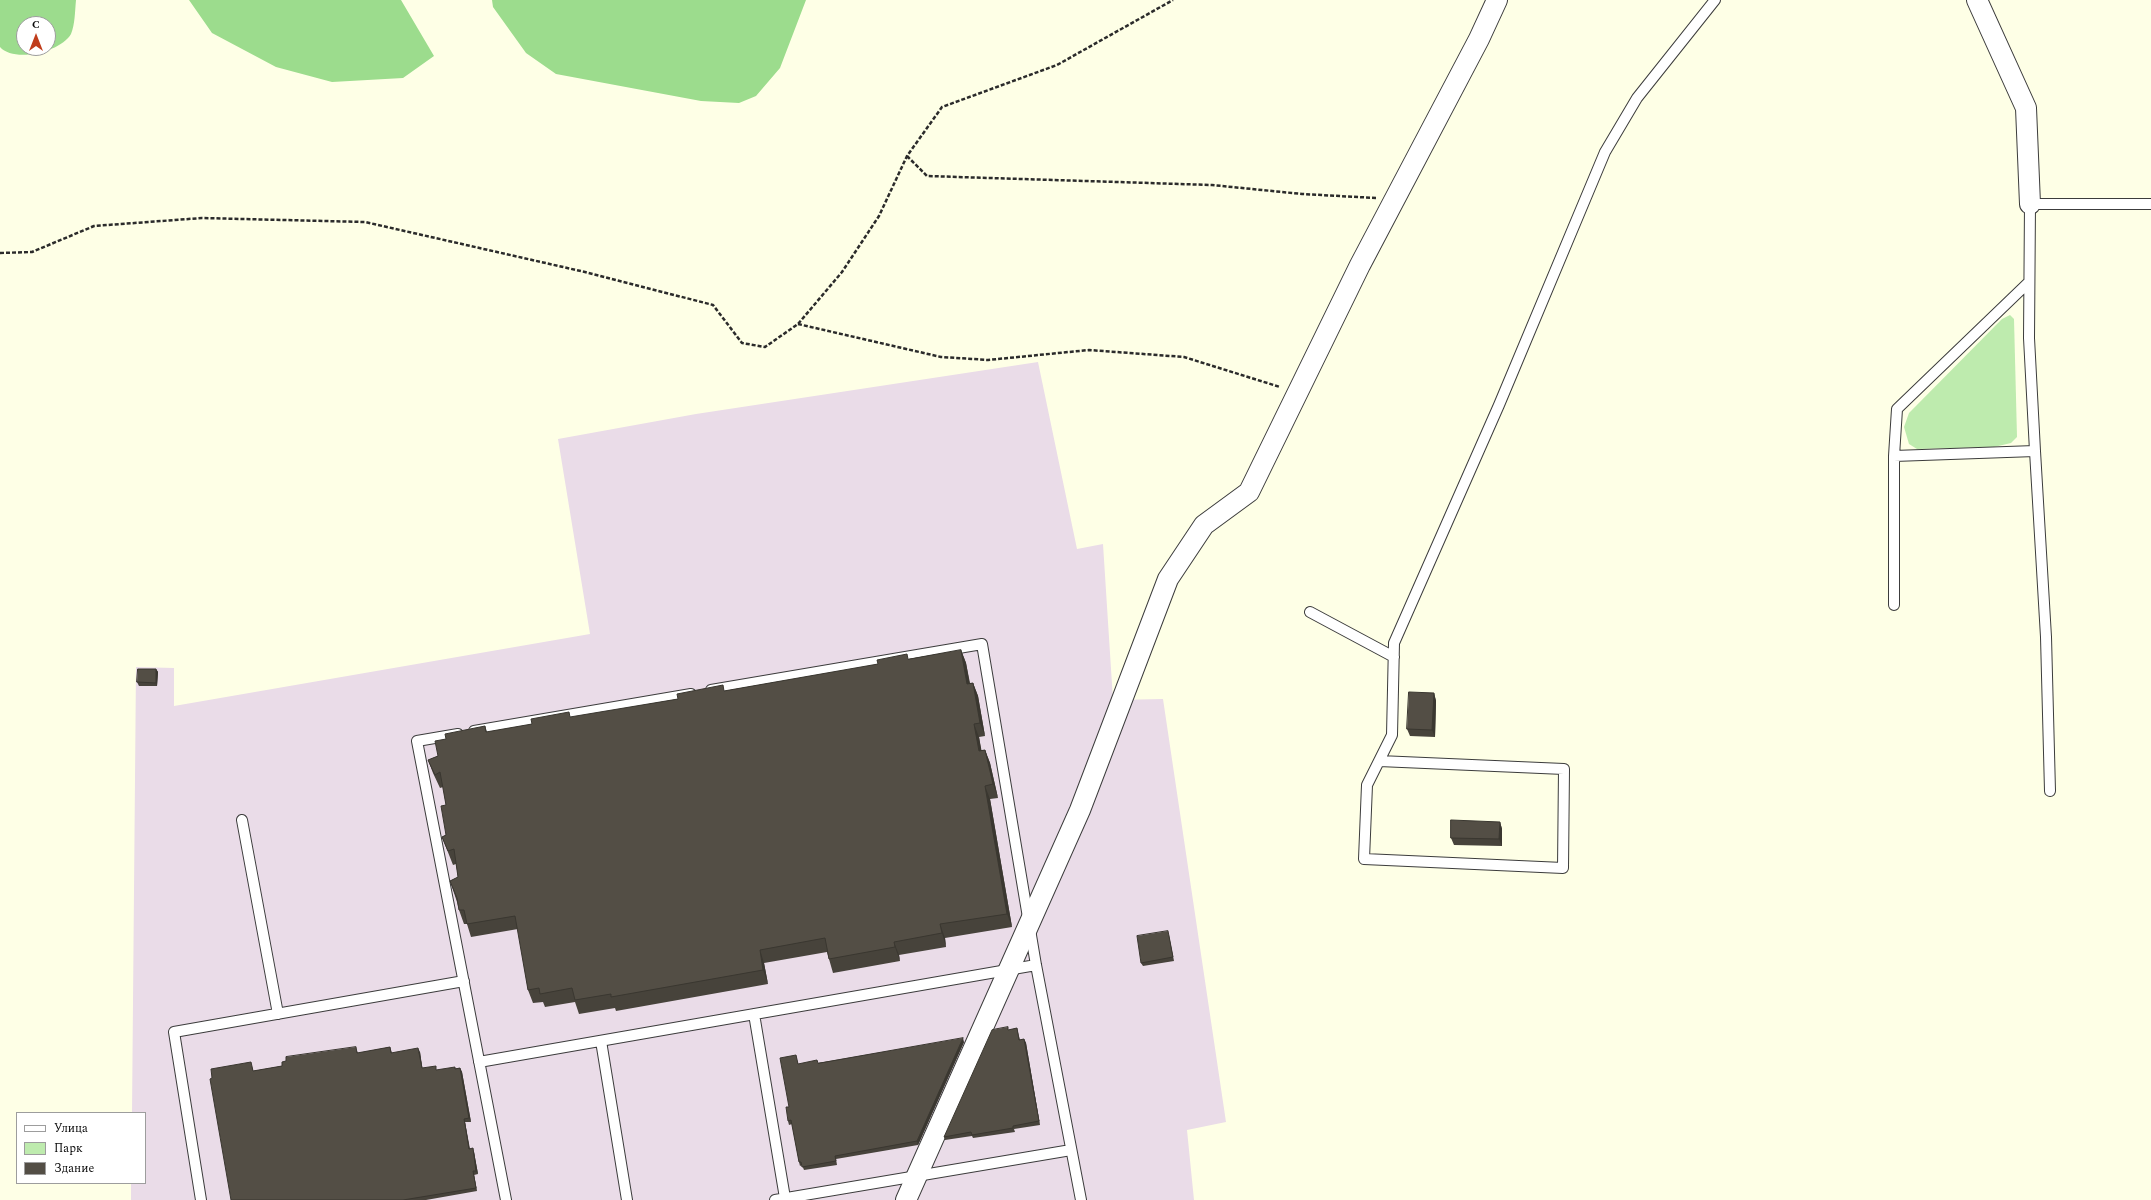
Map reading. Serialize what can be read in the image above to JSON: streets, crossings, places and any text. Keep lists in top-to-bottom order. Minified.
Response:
{"legend":["Улица","Парк","Здание"],"north":"top"}
